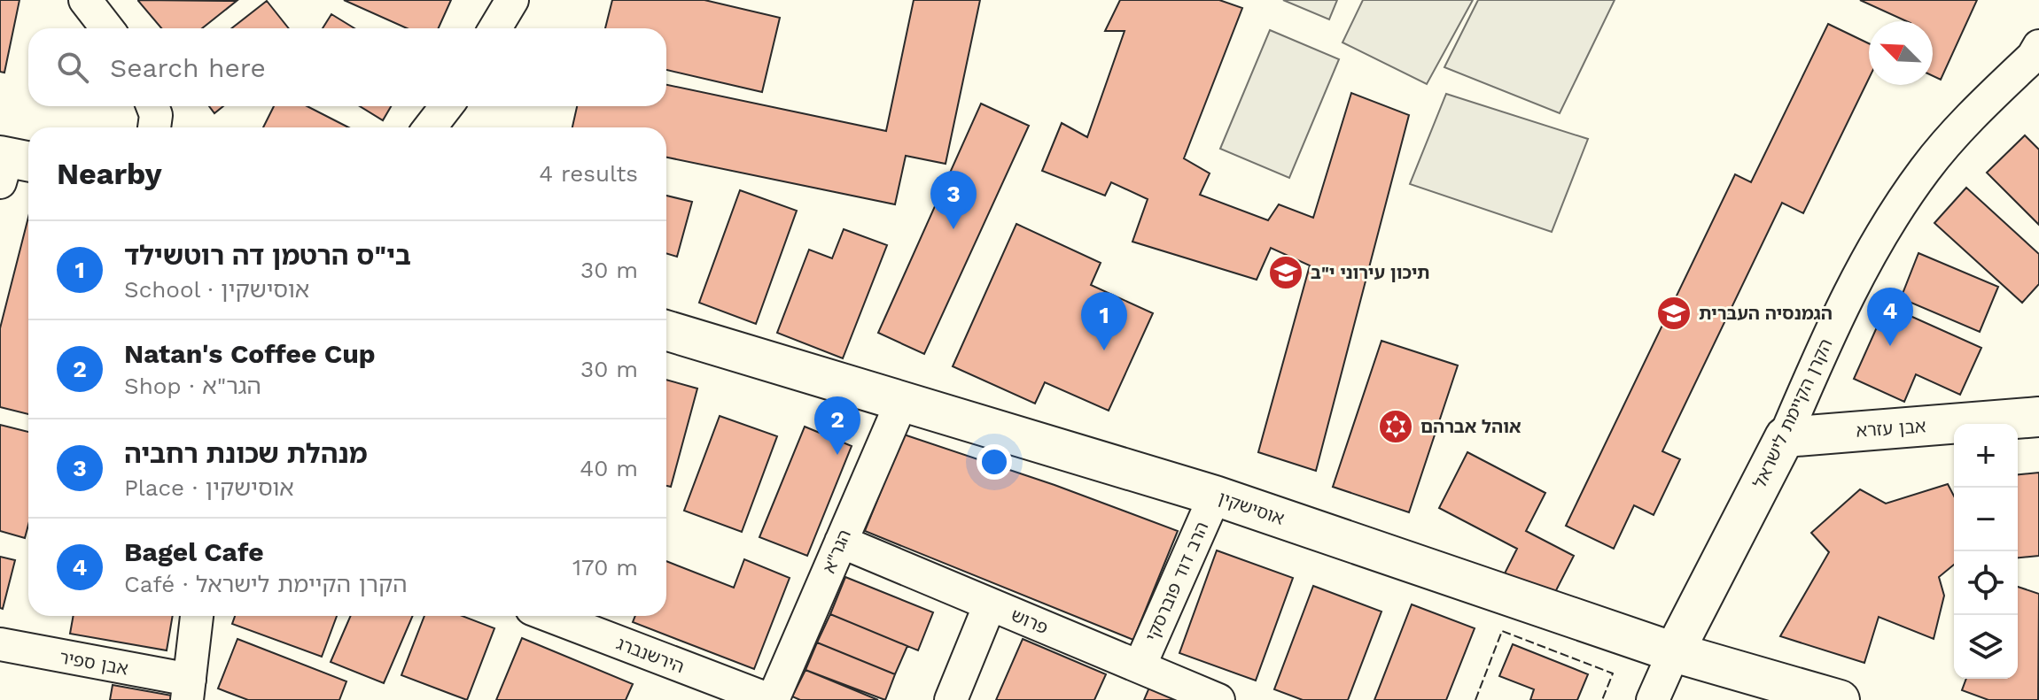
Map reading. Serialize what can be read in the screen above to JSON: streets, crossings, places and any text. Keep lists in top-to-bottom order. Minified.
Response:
{"streets":{"street":["הקרן הקיימת לישראל","אבן עזרא","אוסישקין","הגר\"א","הרב דוד פוברסקי","פרוש","הירשנברג","אבן ספיר"]},"crossings":[["הקרן הקיימת לישראל","אבן עזרא"],["הקרן הקיימת לישראל","אוסישקין"],["אוסישקין","הגר\"א"],["אוסישקין","הרב דוד פוברסקי"],["הגר\"א","פרוש"],["הגר\"א","הירשנברג"],["הרב דוד פוברסקי","פרוש"]],"places":{"school or university":["תיכון עירוני י\"ב","הגמנסיה העברית"],"synagogue":["אוהל אברהם"]},"north":"top left","page":{"search":"Search here","heading":["Nearby","4 results"],"pins":["3","4","1","2"],"list":[{"mark":"1","name":"בי\"ס הרטמן דה רוטשילד","note":"School · אוסישקין","value":"30 m"},{"mark":"2","name":"Natan's Coffee Cup","note":"Shop · הגר\"א","value":"30 m"},{"mark":"3","name":"מנהלת שכונת רחביה","note":"Place · אוסישקין","value":"40 m"},{"mark":"4","name":"Bagel Cafe","note":"Café · הקרן הקיימת לישראל","value":"170 m"}],"map_buttons":["+","−"]}}
